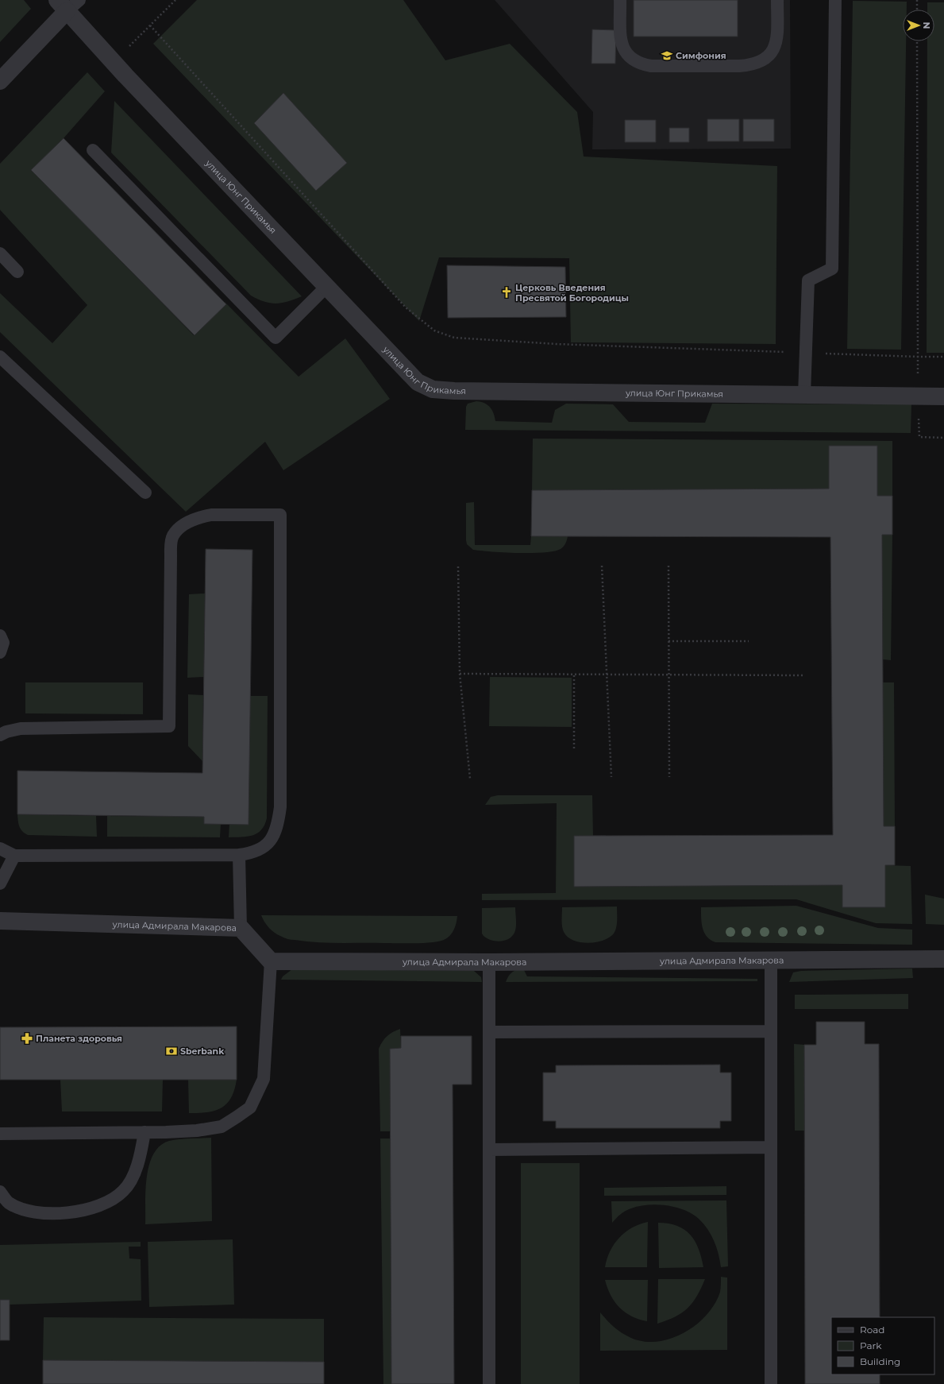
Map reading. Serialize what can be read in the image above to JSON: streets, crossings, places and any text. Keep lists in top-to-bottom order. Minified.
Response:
{"streets":{"street":["улица Юнг Прикамья","улица Адмирала Макарова"]},"places":{"school or university":["Симфония"],"church":["Церковь Введения Пресвятой Богородицы"],"pharmacy":["Планета здоровья"],"bank":["Sberbank"]},"legend":["Road","Park","Building"],"north":"right"}
